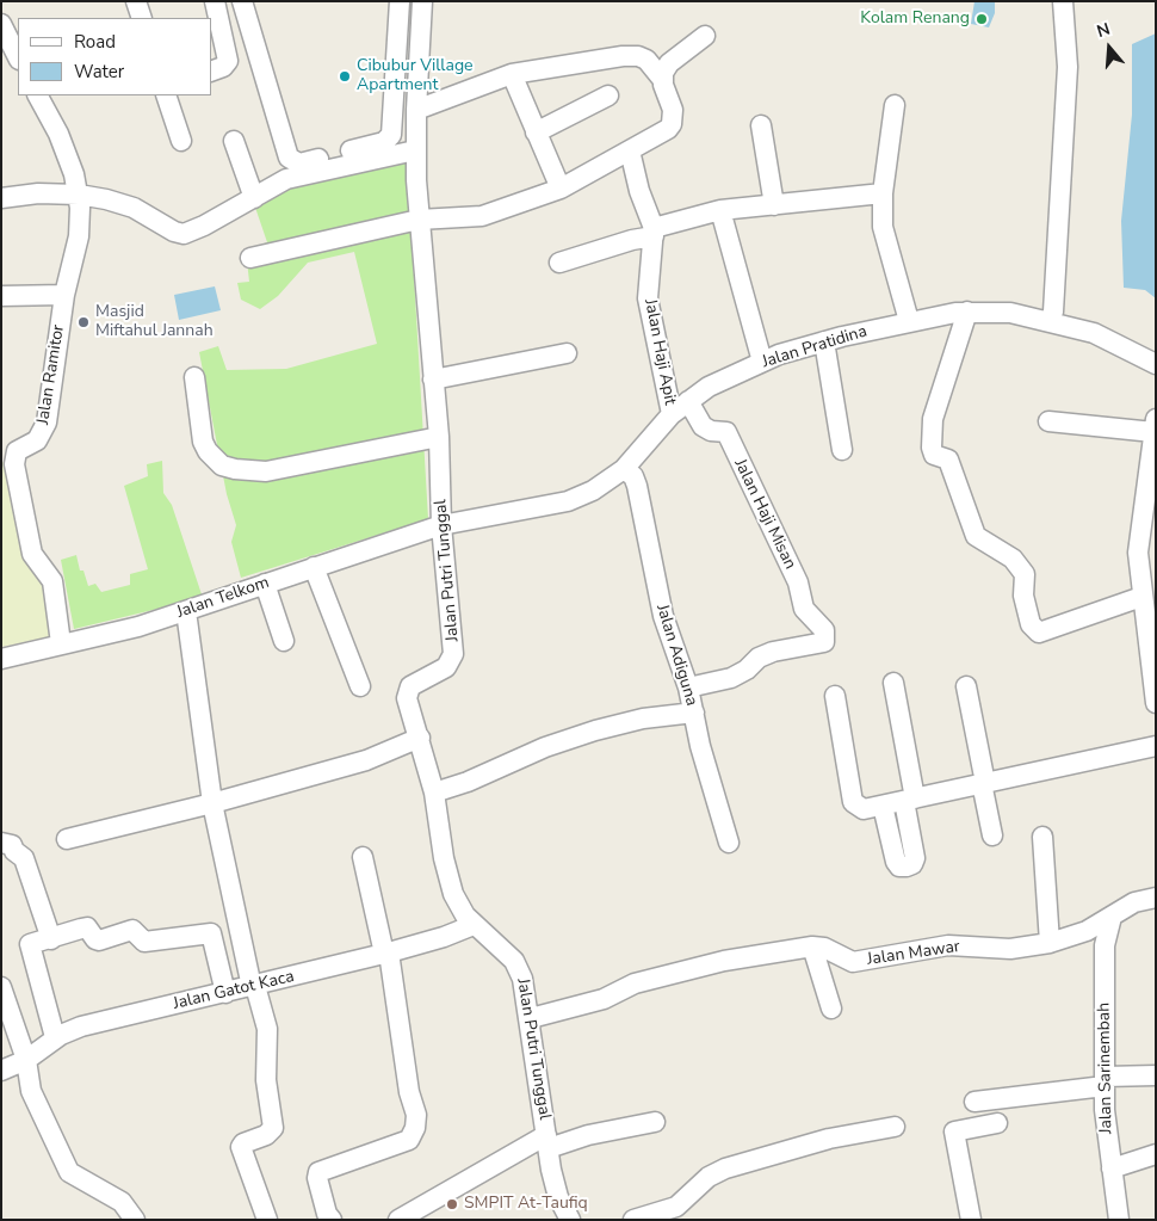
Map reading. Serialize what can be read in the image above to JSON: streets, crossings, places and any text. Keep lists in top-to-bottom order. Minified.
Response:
{"streets":{"street":["Jalan Pratidina","Jalan Haji Apit","Jalan Ramitor","Jalan Haji Misan","Jalan Putri Tunggal","Jalan Telkom","Jalan Adiguna","Jalan Mawar","Jalan Gatot Kaca","Jalan Sarinembah"]},"crossings":[["Jalan Pratidina","Jalan Haji Apit"],["Jalan Pratidina","Jalan Haji Misan"],["Jalan Pratidina","Jalan Putri Tunggal"],["Jalan Pratidina","Jalan Telkom"],["Jalan Pratidina","Jalan Adiguna"],["Jalan Ramitor","Jalan Telkom"],["Jalan Haji Misan","Jalan Adiguna"],["Jalan Putri Tunggal","Jalan Telkom"],["Jalan Putri Tunggal","Jalan Mawar"],["Jalan Putri Tunggal","Jalan Gatot Kaca"],["Jalan Mawar","Jalan Sarinembah"]],"places":["Kolam Renang","Cibubur Village Apartment","Masjid Miftahul Jannah","SMPIT At-Taufiq"],"legend":["Road","Water"],"north":"top"}
